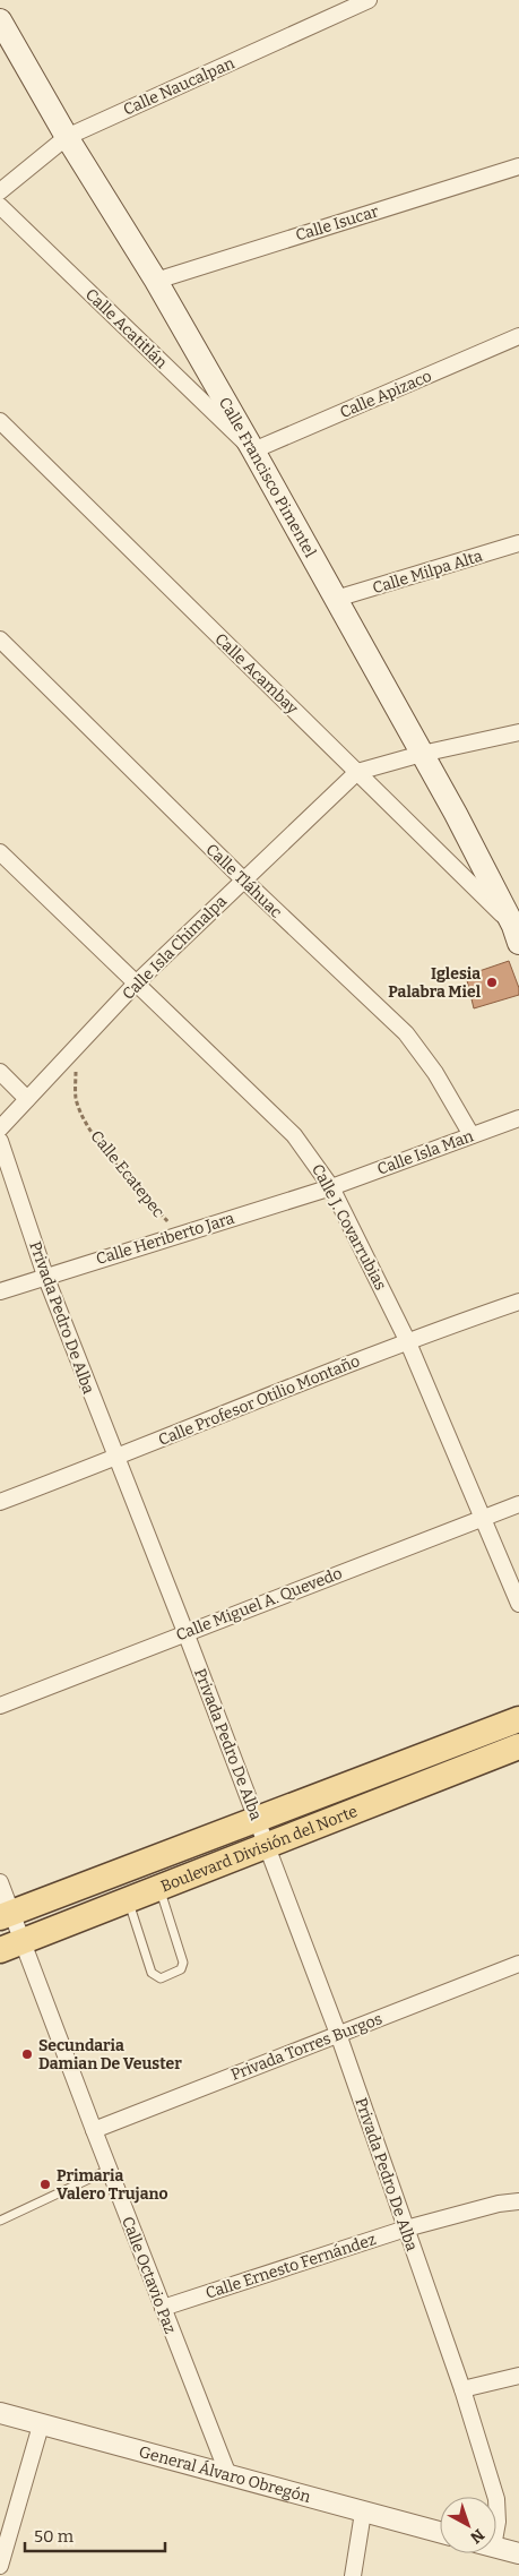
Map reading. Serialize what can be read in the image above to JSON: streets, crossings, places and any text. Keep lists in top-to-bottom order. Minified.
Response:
{"streets":{"main road":["Calle Francisco Pimentel","Boulevard División del Norte"],"street":["Calle Naucalpan","Calle Isucar","Calle Acatitlán","Calle Apizaco","Calle Milpa Alta","Calle Acambay","Calle Tláhuac","Calle Isla Chimalpa","Calle Isla Man","Calle J. Covarrubias","Calle Heriberto Jara","Privada Pedro De Alba","Calle Profesor Otilio Montaño","Calle Miguel A. Quevedo","Privada Torres Burgos","Calle Ernesto Fernández","Calle Octavio Paz","General Álvaro Obregón"],"path":["Calle Ecatepec"]},"crossings":[["Calle Naucalpan","Calle Francisco Pimentel"],["Calle Isucar","Calle Francisco Pimentel"],["Calle Acatitlán","Calle Apizaco"],["Calle Acatitlán","Calle Francisco Pimentel"],["Calle Apizaco","Calle Francisco Pimentel"],["Calle Francisco Pimentel","Calle Milpa Alta"],["Calle Francisco Pimentel","Calle Acambay"],["Calle Francisco Pimentel","Calle Isla Chimalpa"],["Calle Acambay","Calle Isla Chimalpa"],["Calle Tláhuac","Calle Isla Chimalpa"],["Calle Tláhuac","Calle Isla Man"],["Calle Isla Chimalpa","Calle Ecatepec"],["Calle Isla Chimalpa","Calle J. Covarrubias"],["Calle Isla Man","Calle J. Covarrubias"],["Calle Isla Man","Calle Heriberto Jara"],["Calle Ecatepec","Calle Heriberto Jara"],["Calle J. Covarrubias","Calle Heriberto Jara"],["Calle J. Covarrubias","Calle Profesor Otilio Montaño"],["Calle J. Covarrubias","Calle Miguel A. Quevedo"],["Calle Heriberto Jara","Privada Pedro De Alba"],["Privada Pedro De Alba","Calle Profesor Otilio Montaño"],["Privada Pedro De Alba","Calle Miguel A. Quevedo"],["Privada Pedro De Alba","Boulevard División del Norte"],["Privada Pedro De Alba","Privada Torres Burgos"],["Privada Pedro De Alba","Calle Ernesto Fernández"],["Boulevard División del Norte","Calle Octavio Paz"],["Privada Torres Burgos","Calle Octavio Paz"],["Calle Ernesto Fernández","Calle Octavio Paz"],["Calle Octavio Paz","General Álvaro Obregón"]],"places":["Iglesia Palabra Miel","Secundaria Damian De Veuster","Primaria Valero Trujano"],"scale_bar":"50 m","north":"bottom right"}
